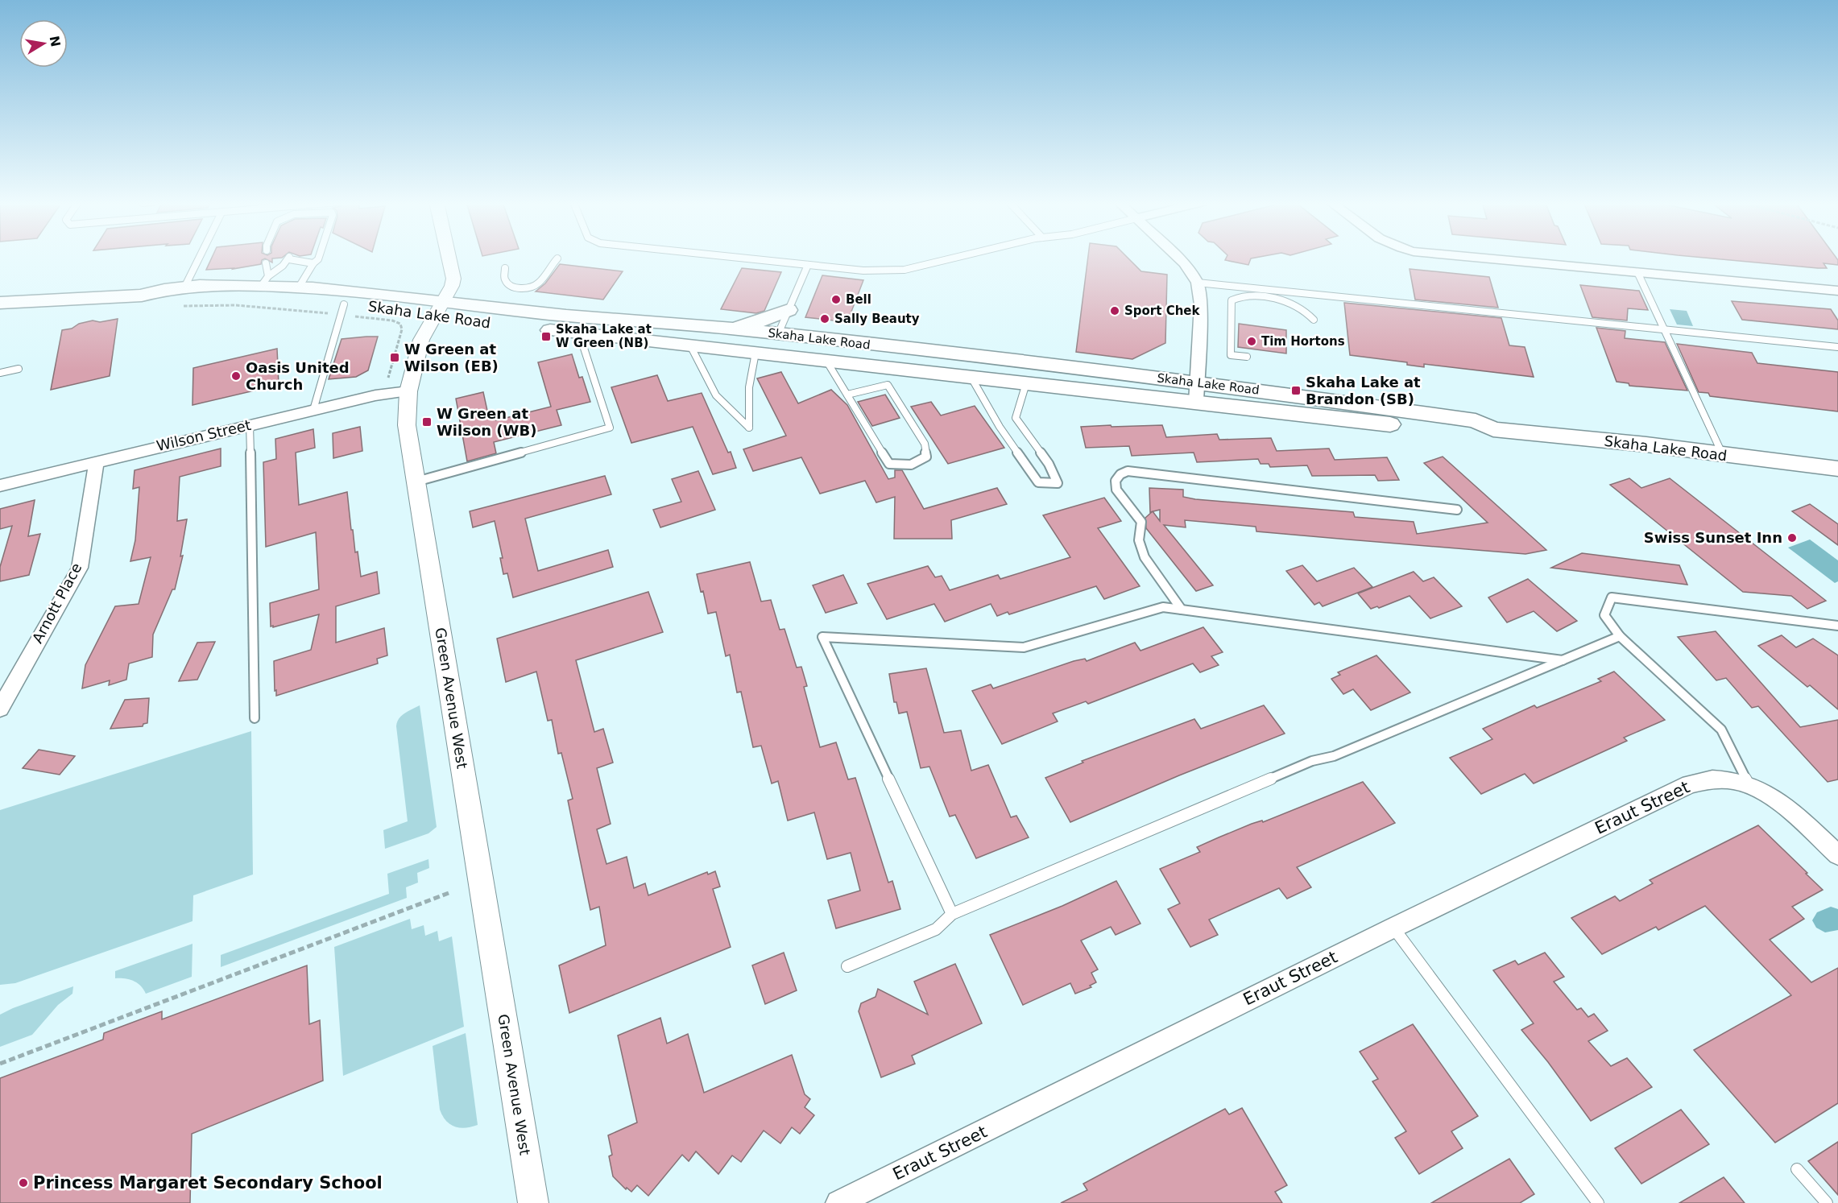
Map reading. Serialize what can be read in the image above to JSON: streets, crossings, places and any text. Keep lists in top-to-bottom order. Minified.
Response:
{"streets":{"main road":["Skaha Lake Road"],"street":["Wilson Street","Arnott Place","Green Avenue West","Eraut Street"]},"crossings":[["Skaha Lake Road","Green Avenue West"],["Wilson Street","Arnott Place"],["Wilson Street","Green Avenue West"]],"places":{"other":["Bell","Sport Chek","Sally Beauty","Tim Hortons","Oasis United Church","Swiss Sunset Inn","Princess Margaret Secondary School"],"transit":["Skaha Lake at W Green (NB)","W Green at Wilson (EB)","Skaha Lake at Brandon (SB)","W Green at Wilson (WB)"]},"north":"right"}
